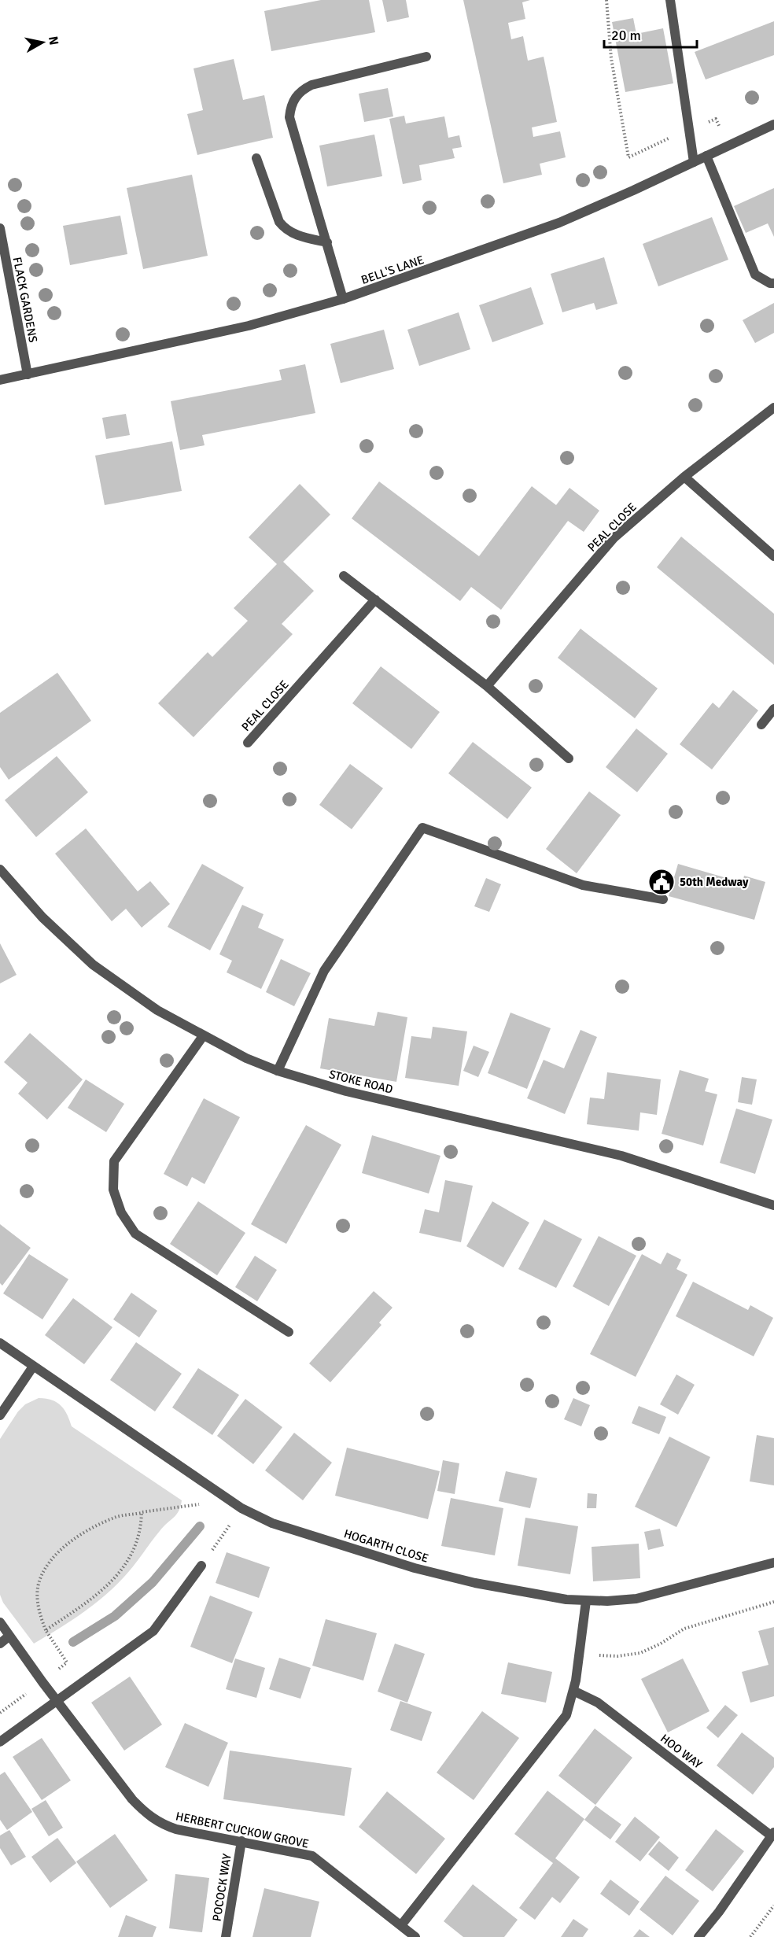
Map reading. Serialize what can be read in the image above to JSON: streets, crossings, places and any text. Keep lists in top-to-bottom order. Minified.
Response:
{"streets":{"street":["BELL'S LANE","FLACK GARDENS","PEAL CLOSE","STOKE ROAD","HOGARTH CLOSE","HOO WAY","HERBERT CUCKOW GROVE","POCOCK WAY"]},"crossings":[["BELL'S LANE","FLACK GARDENS"],["HERBERT CUCKOW GROVE","POCOCK WAY"]],"places":{"public building":["50th Medway"]},"scale_bar":"20 m","north":"right"}
